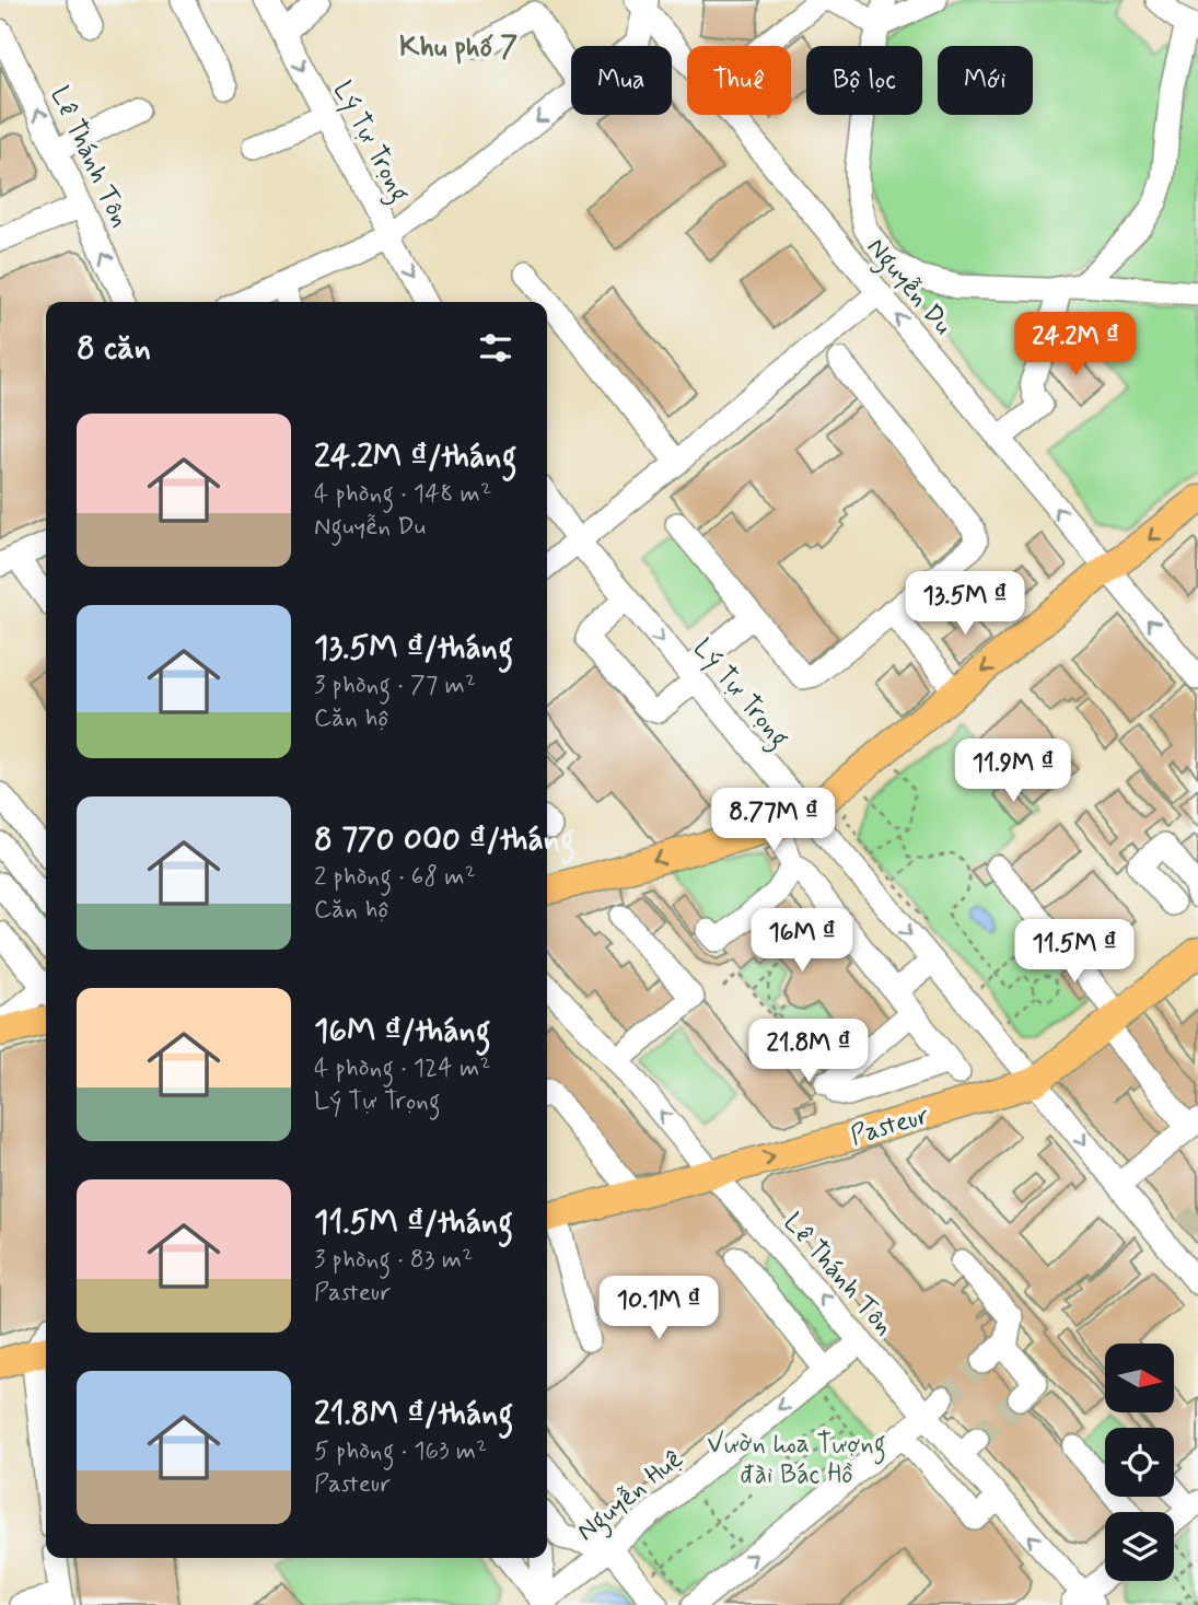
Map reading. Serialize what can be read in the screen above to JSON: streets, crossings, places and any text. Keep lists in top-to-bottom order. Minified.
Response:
{"streets":{"main road":["Pasteur"],"street":["Lý Tự Trọng","Lê Thánh Tôn","Nguyễn Du","Nguyễn Huệ"]},"crossings":[["Lý Tự Trọng","Pasteur"],["Lê Thánh Tôn","Pasteur"],["Lê Thánh Tôn","Nguyễn Huệ"]],"one_way":["Nguyễn Du","Pasteur"],"districts":["Khu phố 7"],"parks":["Vườn hoa Tượng đài Bác Hồ"],"north":"right","page":{"chip":["Mua","Thuê","Bộ lọc","Mới"],"heading":"8 căn","price":["24.2M ₫","13.5M ₫","11.9M ₫","8.77M ₫","16M ₫","11.5M ₫","21.8M ₫","10.1M ₫"],"list":[{"name":"24.2M ₫/tháng","note":"4 phòng · 148 m² · Nguyễn Du"},{"name":"13.5M ₫/tháng","note":"3 phòng · 77 m² · Căn hộ"},{"name":"8 770 000 ₫/tháng","note":"2 phòng · 68 m² · Căn hộ"},{"name":"16M ₫/tháng","note":"4 phòng · 124 m² · Lý Tự Trọng"},{"name":"11.5M ₫/tháng","note":"3 phòng · 83 m² · Pasteur"},{"name":"21.8M ₫/tháng","note":"5 phòng · 163 m² · Pasteur"}]}}
